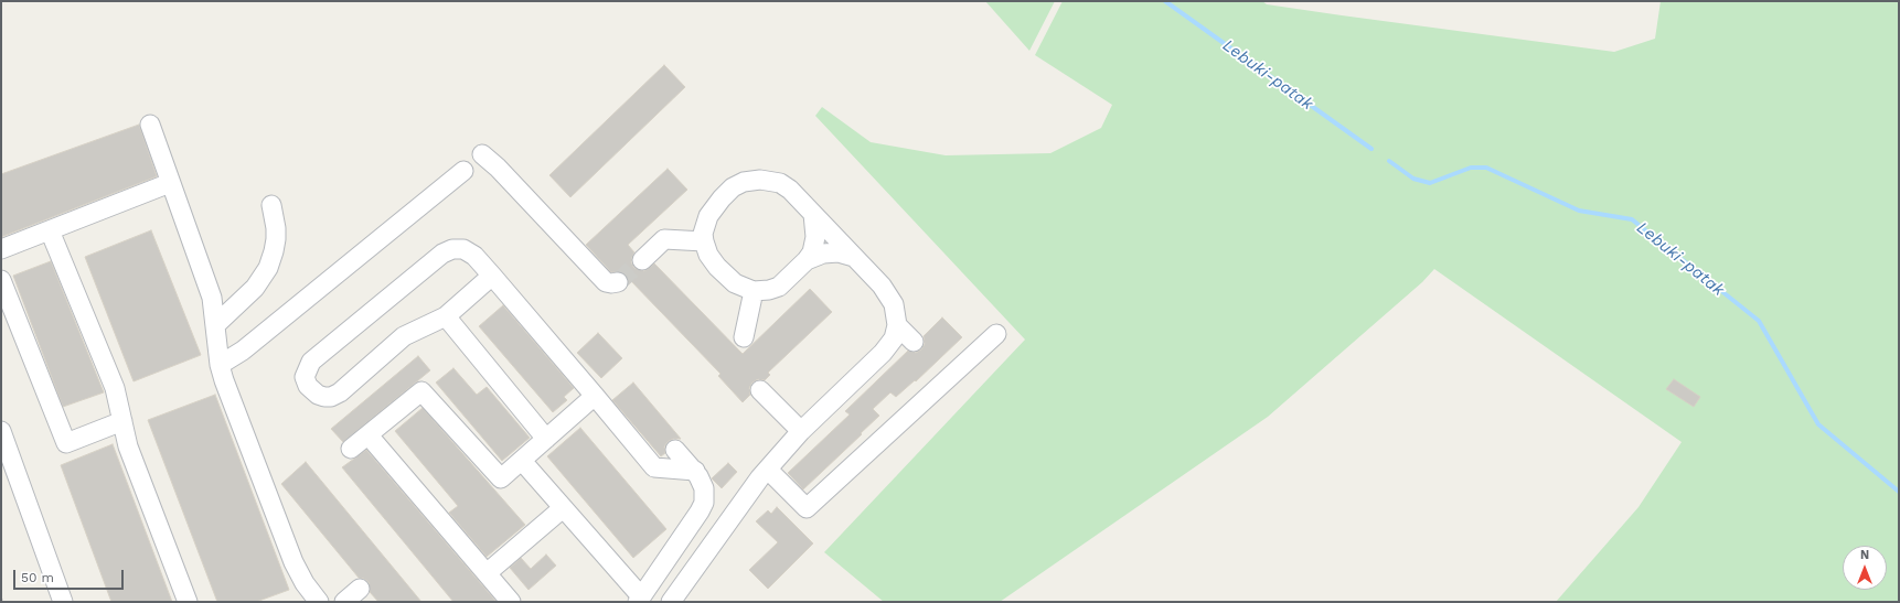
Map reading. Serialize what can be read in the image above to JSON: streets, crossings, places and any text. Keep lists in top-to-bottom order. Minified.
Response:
{"water":["Lebuki-patak"],"scale_bar":"50 m","north":"top"}
